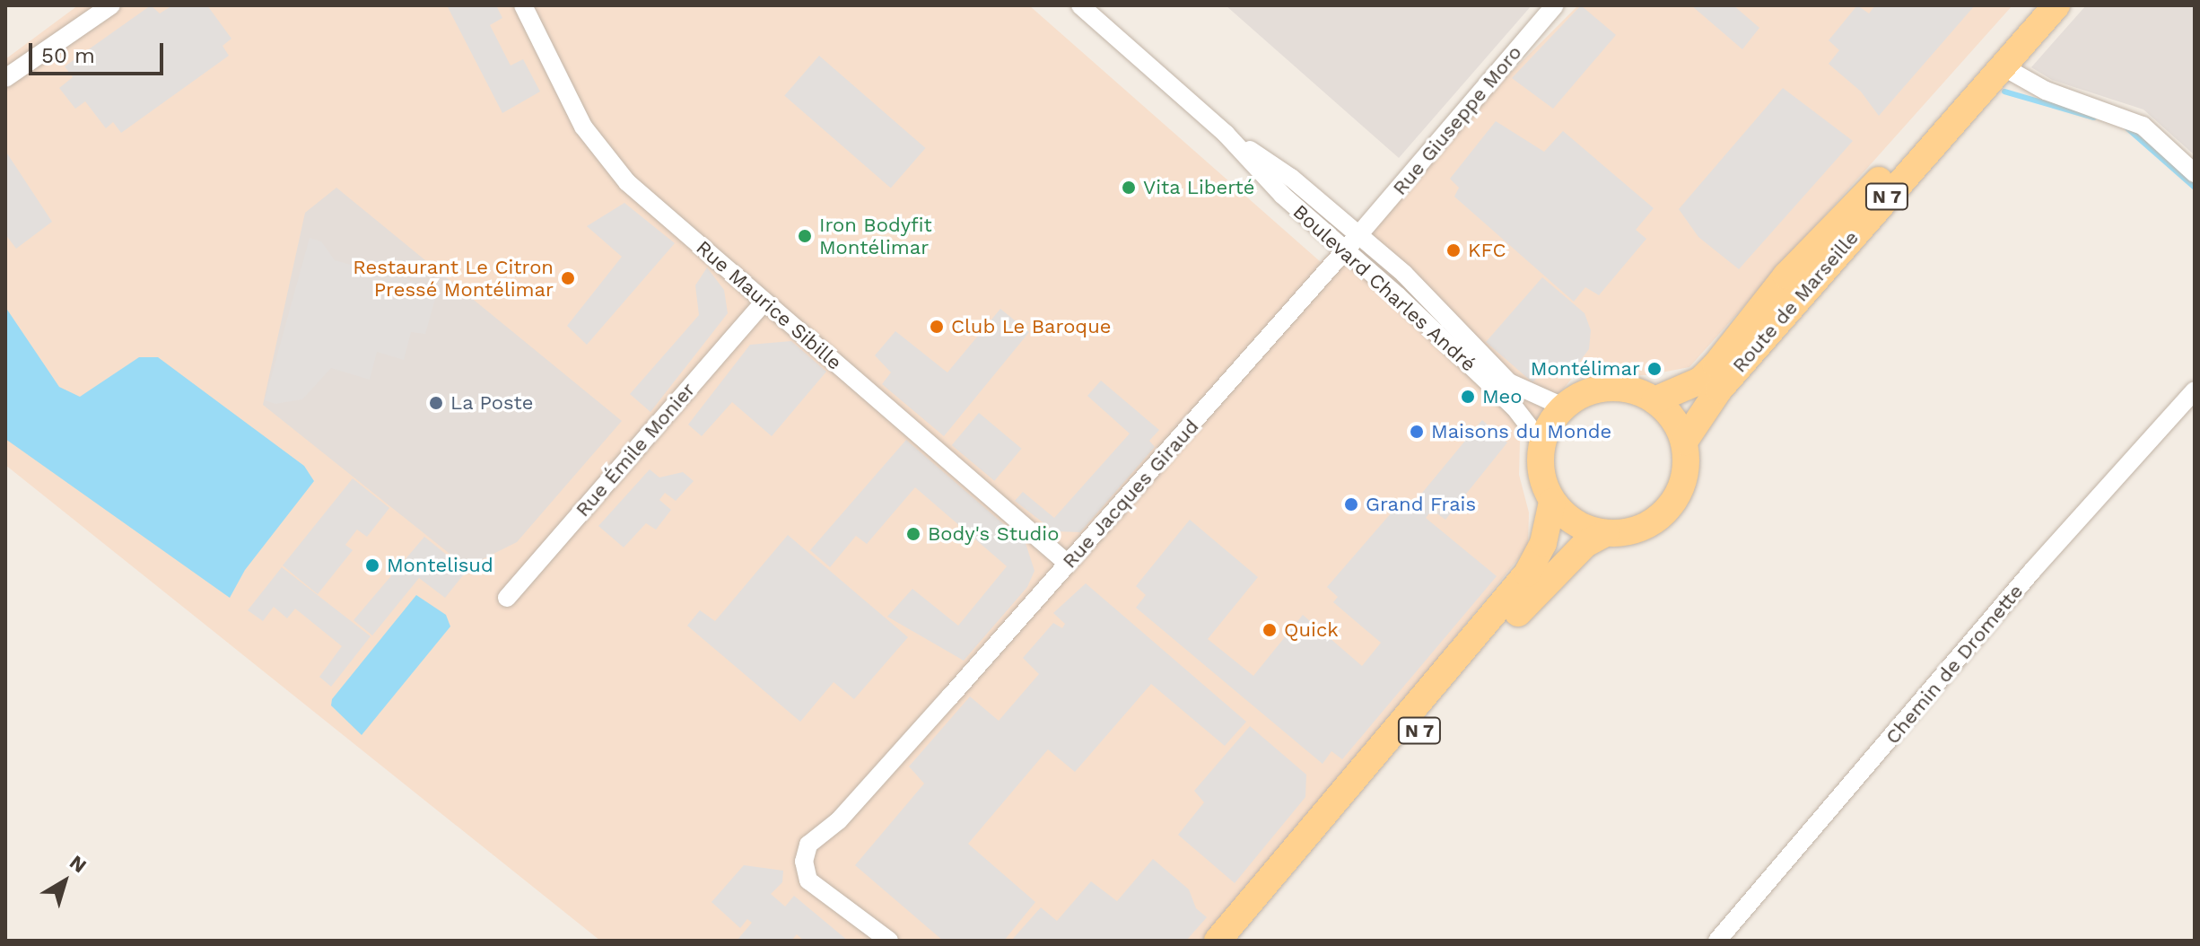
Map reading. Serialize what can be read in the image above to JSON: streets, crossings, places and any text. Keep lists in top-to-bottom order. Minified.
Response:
{"streets":{"main road":["N 7","Route de Marseille"],"street":["Rue Giuseppe Moro","Boulevard Charles André","Rue Maurice Sibille","Rue Émile Monier","Rue Jacques Giraud","Chemin de Dromette"]},"crossings":[["Rue Giuseppe Moro","Boulevard Charles André"],["Rue Giuseppe Moro","Rue Jacques Giraud"],["N 7","Boulevard Charles André"],["N 7","Route de Marseille"],["Boulevard Charles André","Route de Marseille"],["Boulevard Charles André","Rue Jacques Giraud"],["Rue Maurice Sibille","Rue Émile Monier"],["Rue Maurice Sibille","Rue Jacques Giraud"]],"places":["Vita Liberté","Iron Bodyfit Montélimar","KFC","Restaurant Le Citron Pressé Montélimar","Club Le Baroque","Montélimar","Meo","La Poste","Maisons du Monde","Grand Frais","Body's Studio","Montelisud","Quick"],"scale_bar":"50 m","north":"top right"}
